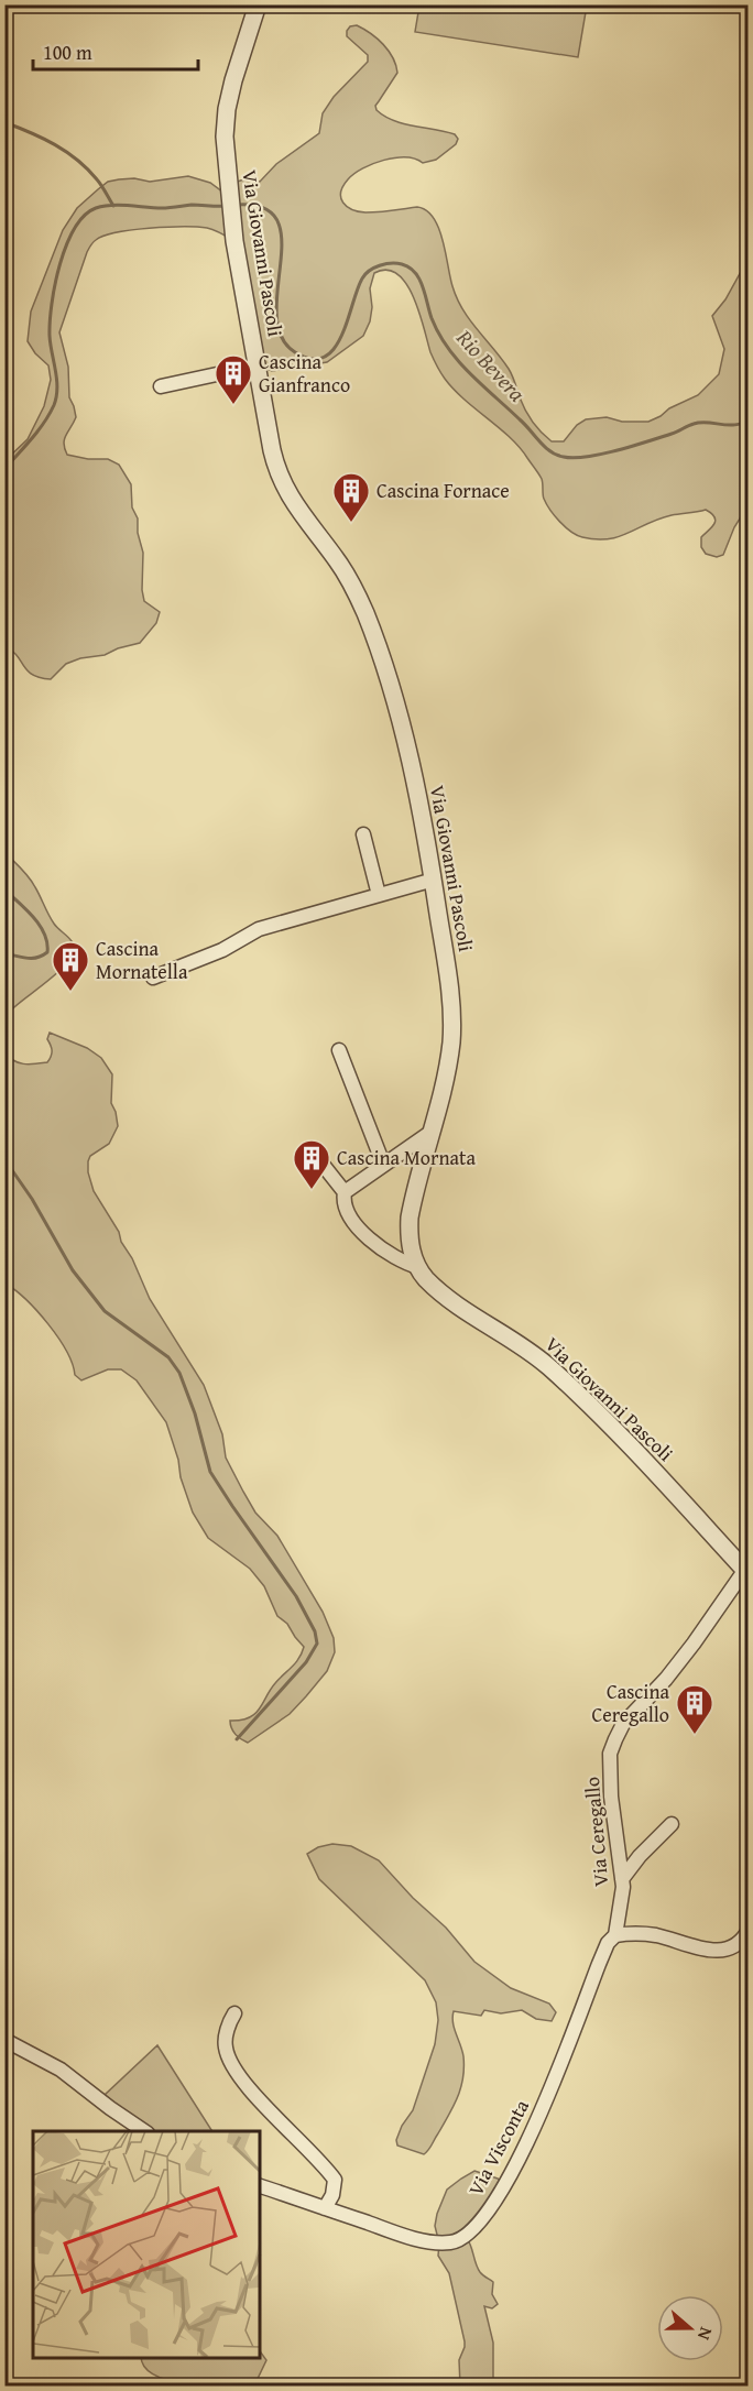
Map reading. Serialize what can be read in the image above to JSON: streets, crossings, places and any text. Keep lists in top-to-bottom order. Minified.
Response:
{"streets":{"street":["Via Giovanni Pascoli","Via Ceregallo","Via Visconta"]},"crossings":[["Via Giovanni Pascoli","Via Ceregallo"],["Via Ceregallo","Via Visconta"]],"water":["Rio Bevera"],"places":{"building":["Cascina Gianfranco","Cascina Fornace","Cascina Mornatella","Cascina Mornata","Cascina Ceregallo"]},"scale_bar":"100 m","north":"right"}
